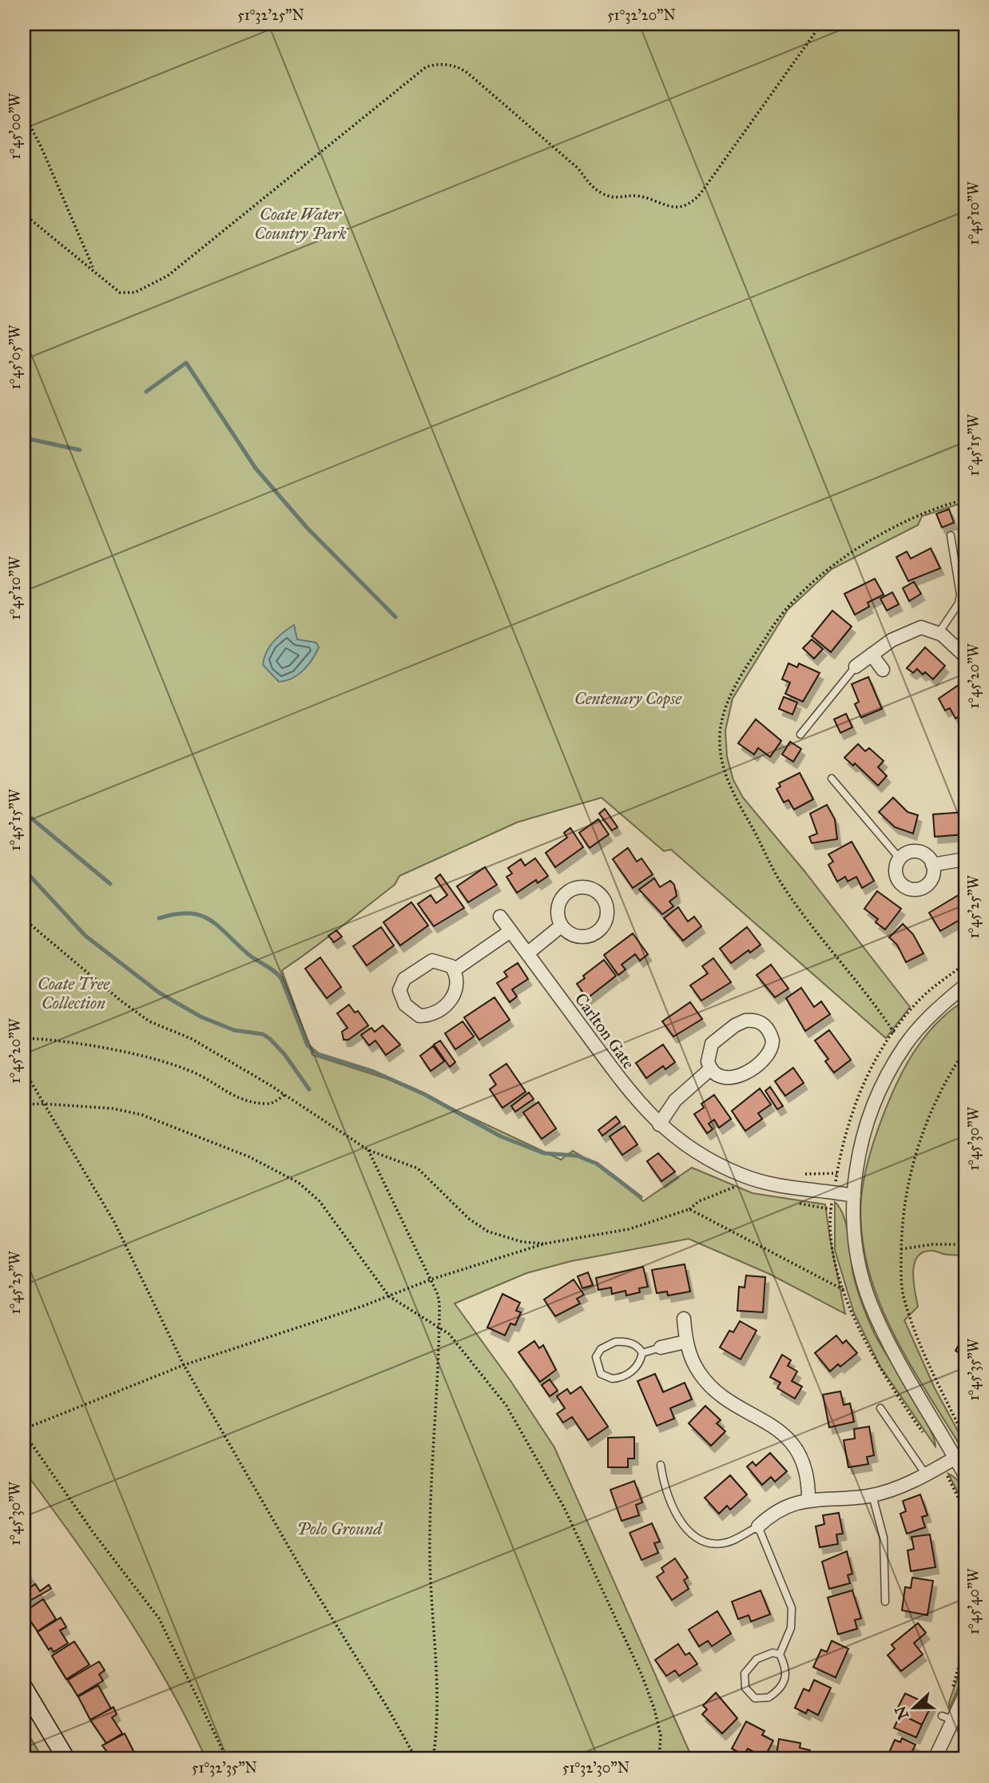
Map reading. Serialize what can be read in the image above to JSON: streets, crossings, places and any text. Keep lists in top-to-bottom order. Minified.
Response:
{"streets":{"street":["Carlton Gate"]},"parks":["Coate Water Country Park","Centenary Copse","Coate Tree Collection","Polo Ground"],"north":"left","coordinates":["51°32'25\"N","51°32'20\"N","1°45'00\"W","1°45'10\"W","1°45'05\"W","1°45'15\"W","1°45'20\"W","1°45'25\"W","1°45'30\"W","1°45'35\"W","1°45'40\"W","51°32'35\"N","51°32'30\"N"]}
